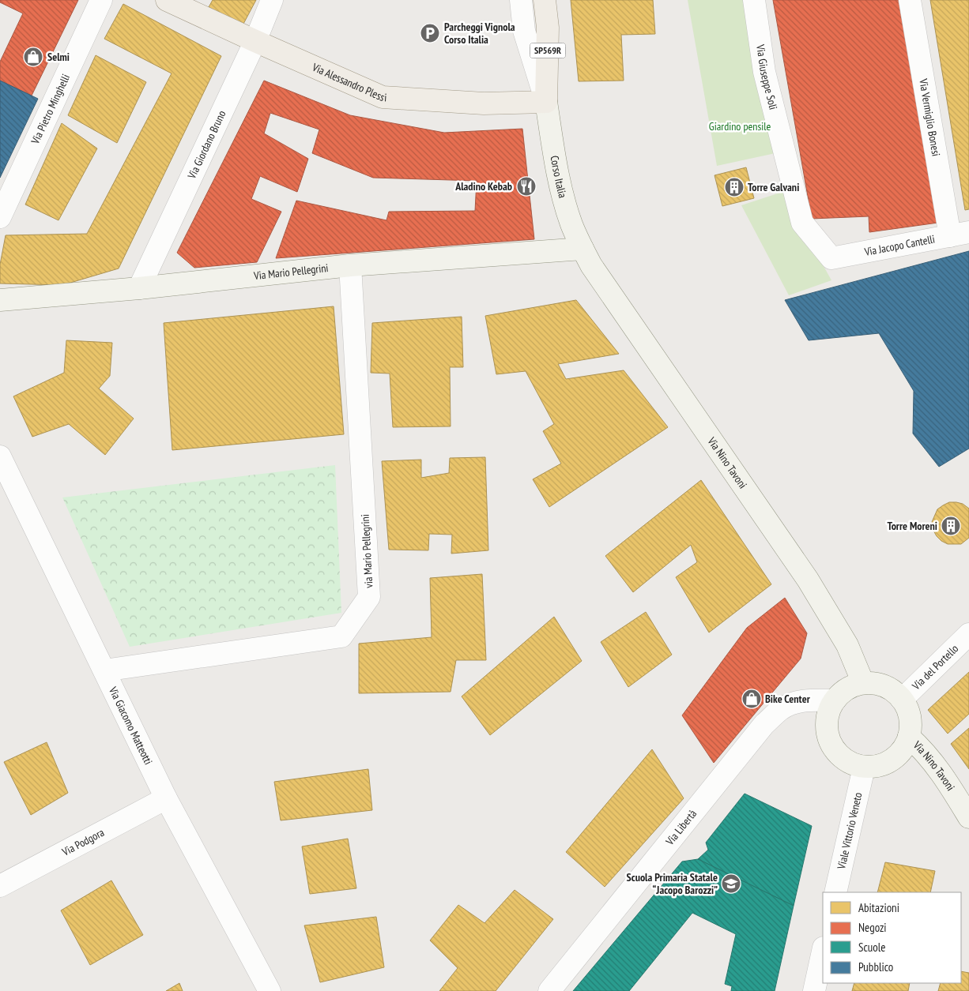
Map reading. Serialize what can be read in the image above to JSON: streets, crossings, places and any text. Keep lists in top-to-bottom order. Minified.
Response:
{"streets":{"main road":["SP569R","Via Alessandro Plessi","Corso Italia","Via Mario Pellegrini","Via Nino Tavoni"],"street":["Via Giuseppe Soli","Via Pietro Minghelli","Via Vermiglio Bonesi","Via Giordano Bruno","Via Jacopo Cantelli","via Mario Pellegrini","Via del Portello","Via Giacomo Matteotti","Via Libertà","Viale Vittorio Veneto","Via Podgora"]},"crossings":[["Via Giuseppe Soli","Via Jacopo Cantelli"],["Via Alessandro Plessi","Via Giordano Bruno"],["Via Alessandro Plessi","Corso Italia"],["Via Vermiglio Bonesi","Via Jacopo Cantelli"],["Via Giordano Bruno","Via Mario Pellegrini"],["Corso Italia","Via Mario Pellegrini"],["Corso Italia","Via Nino Tavoni"],["Via Mario Pellegrini","Via Nino Tavoni"],["Via Mario Pellegrini","via Mario Pellegrini"],["Via Nino Tavoni","Via del Portello"],["Via Nino Tavoni","Via Libertà"],["Via Nino Tavoni","Viale Vittorio Veneto"],["via Mario Pellegrini","Via Giacomo Matteotti"],["Via del Portello","Via Libertà"],["Via del Portello","Viale Vittorio Veneto"],["Via Giacomo Matteotti","Via Podgora"],["Via Libertà","Viale Vittorio Veneto"]],"parks":["Giardino pensile"],"places":{"parking":["Parcheggi Vignola Corso Italia"],"shop":["Selmi","Bike Center"],"restaurant":["Aladino Kebab"],"building":["Torre Galvani","Torre Moreni"],"school or university":["Scuola Primaria Statale “Jacopo Barozzi”"]},"legend":["Abitazioni","Negozi","Scuole","Pubblico"]}
